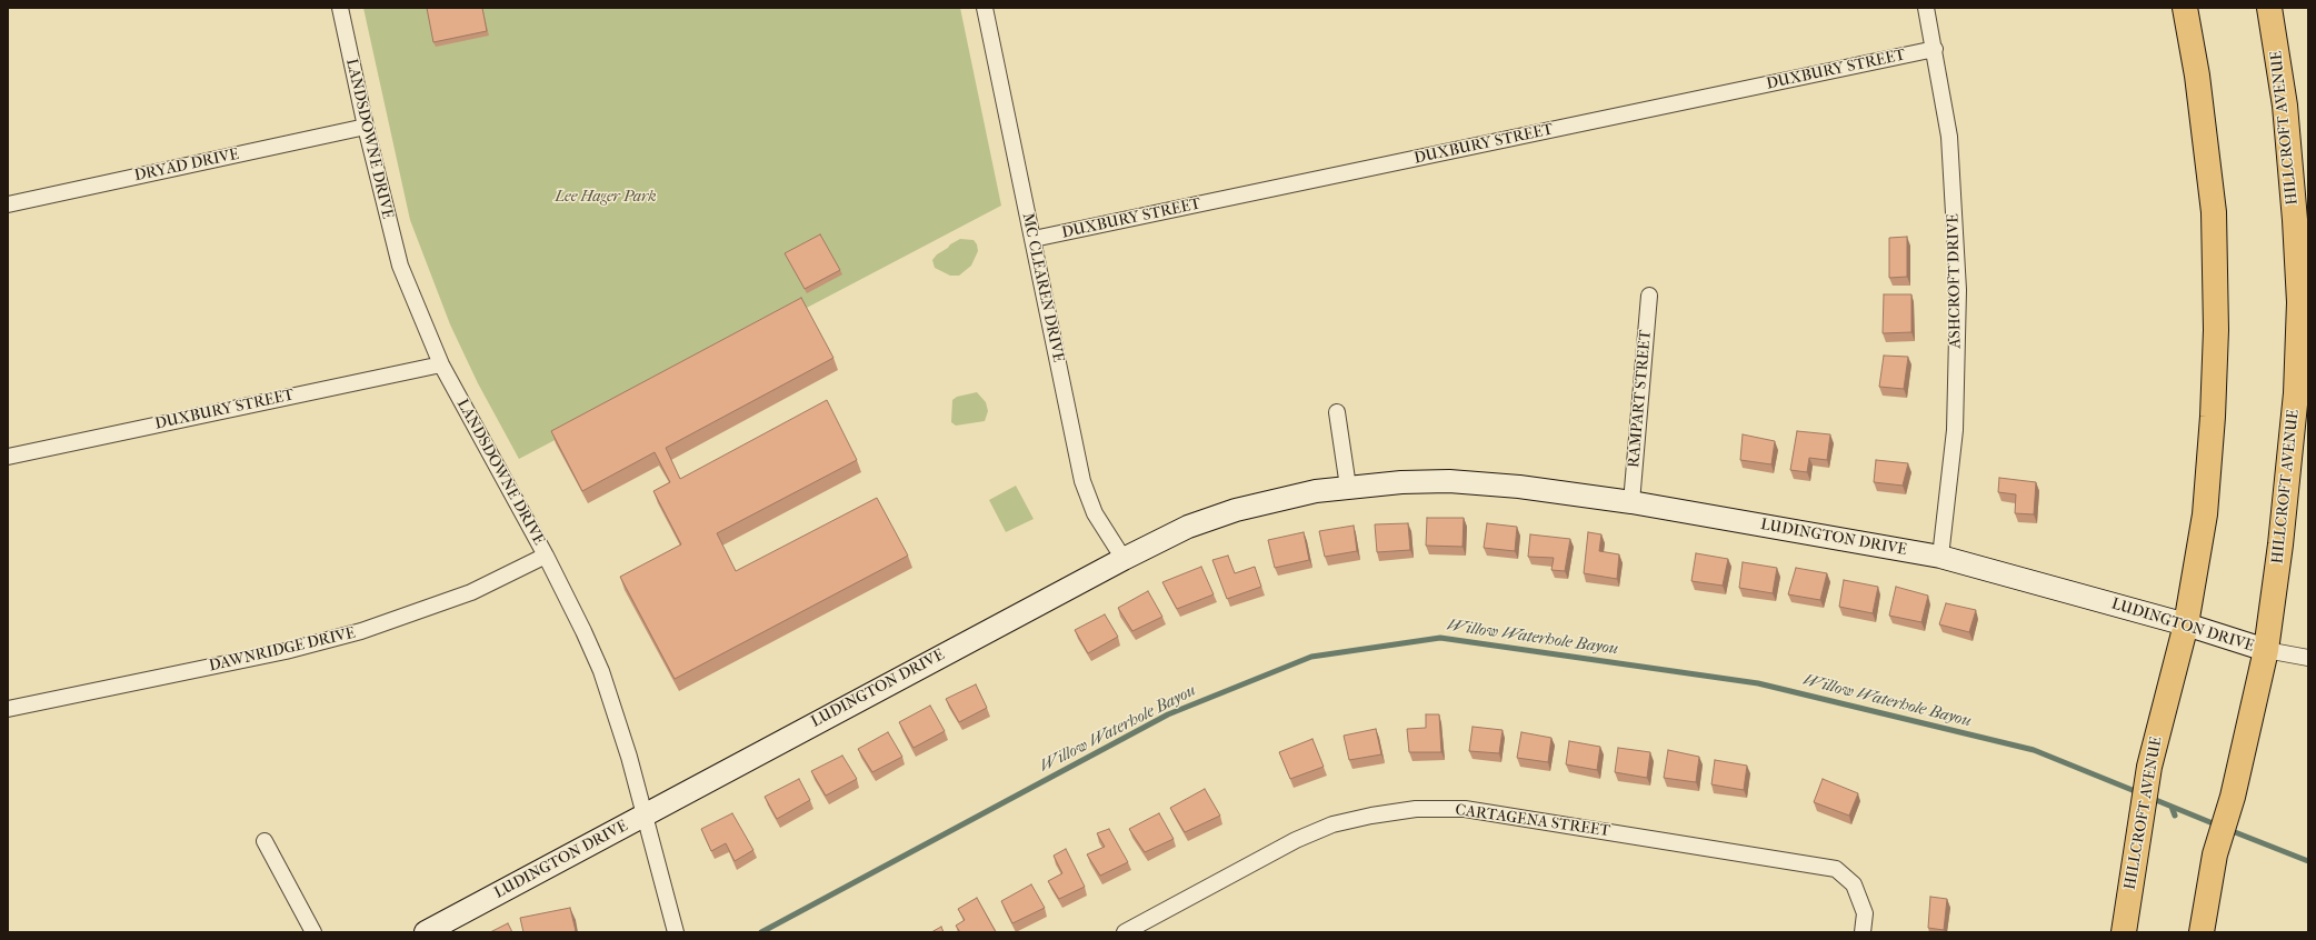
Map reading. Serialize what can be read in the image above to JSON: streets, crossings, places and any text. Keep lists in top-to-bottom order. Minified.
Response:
{"streets":{"main road":["HILLCROFT AVENUE"],"street":["DUXBURY STREET","LANDSDOWNE DRIVE","DRYAD DRIVE","ASHCROFT DRIVE","MC CLEAREN DRIVE","RAMPART STREET","LUDINGTON DRIVE","DAWNRIDGE DRIVE","CARTAGENA STREET"]},"crossings":[["DUXBURY STREET","LANDSDOWNE DRIVE"],["DUXBURY STREET","ASHCROFT DRIVE"],["DUXBURY STREET","MC CLEAREN DRIVE"],["HILLCROFT AVENUE","LUDINGTON DRIVE"],["LANDSDOWNE DRIVE","DRYAD DRIVE"],["LANDSDOWNE DRIVE","LUDINGTON DRIVE"],["LANDSDOWNE DRIVE","DAWNRIDGE DRIVE"],["ASHCROFT DRIVE","LUDINGTON DRIVE"],["MC CLEAREN DRIVE","LUDINGTON DRIVE"],["RAMPART STREET","LUDINGTON DRIVE"]],"water":["Willow Waterhole Bayou"],"parks":["Lee Hager Park"]}
